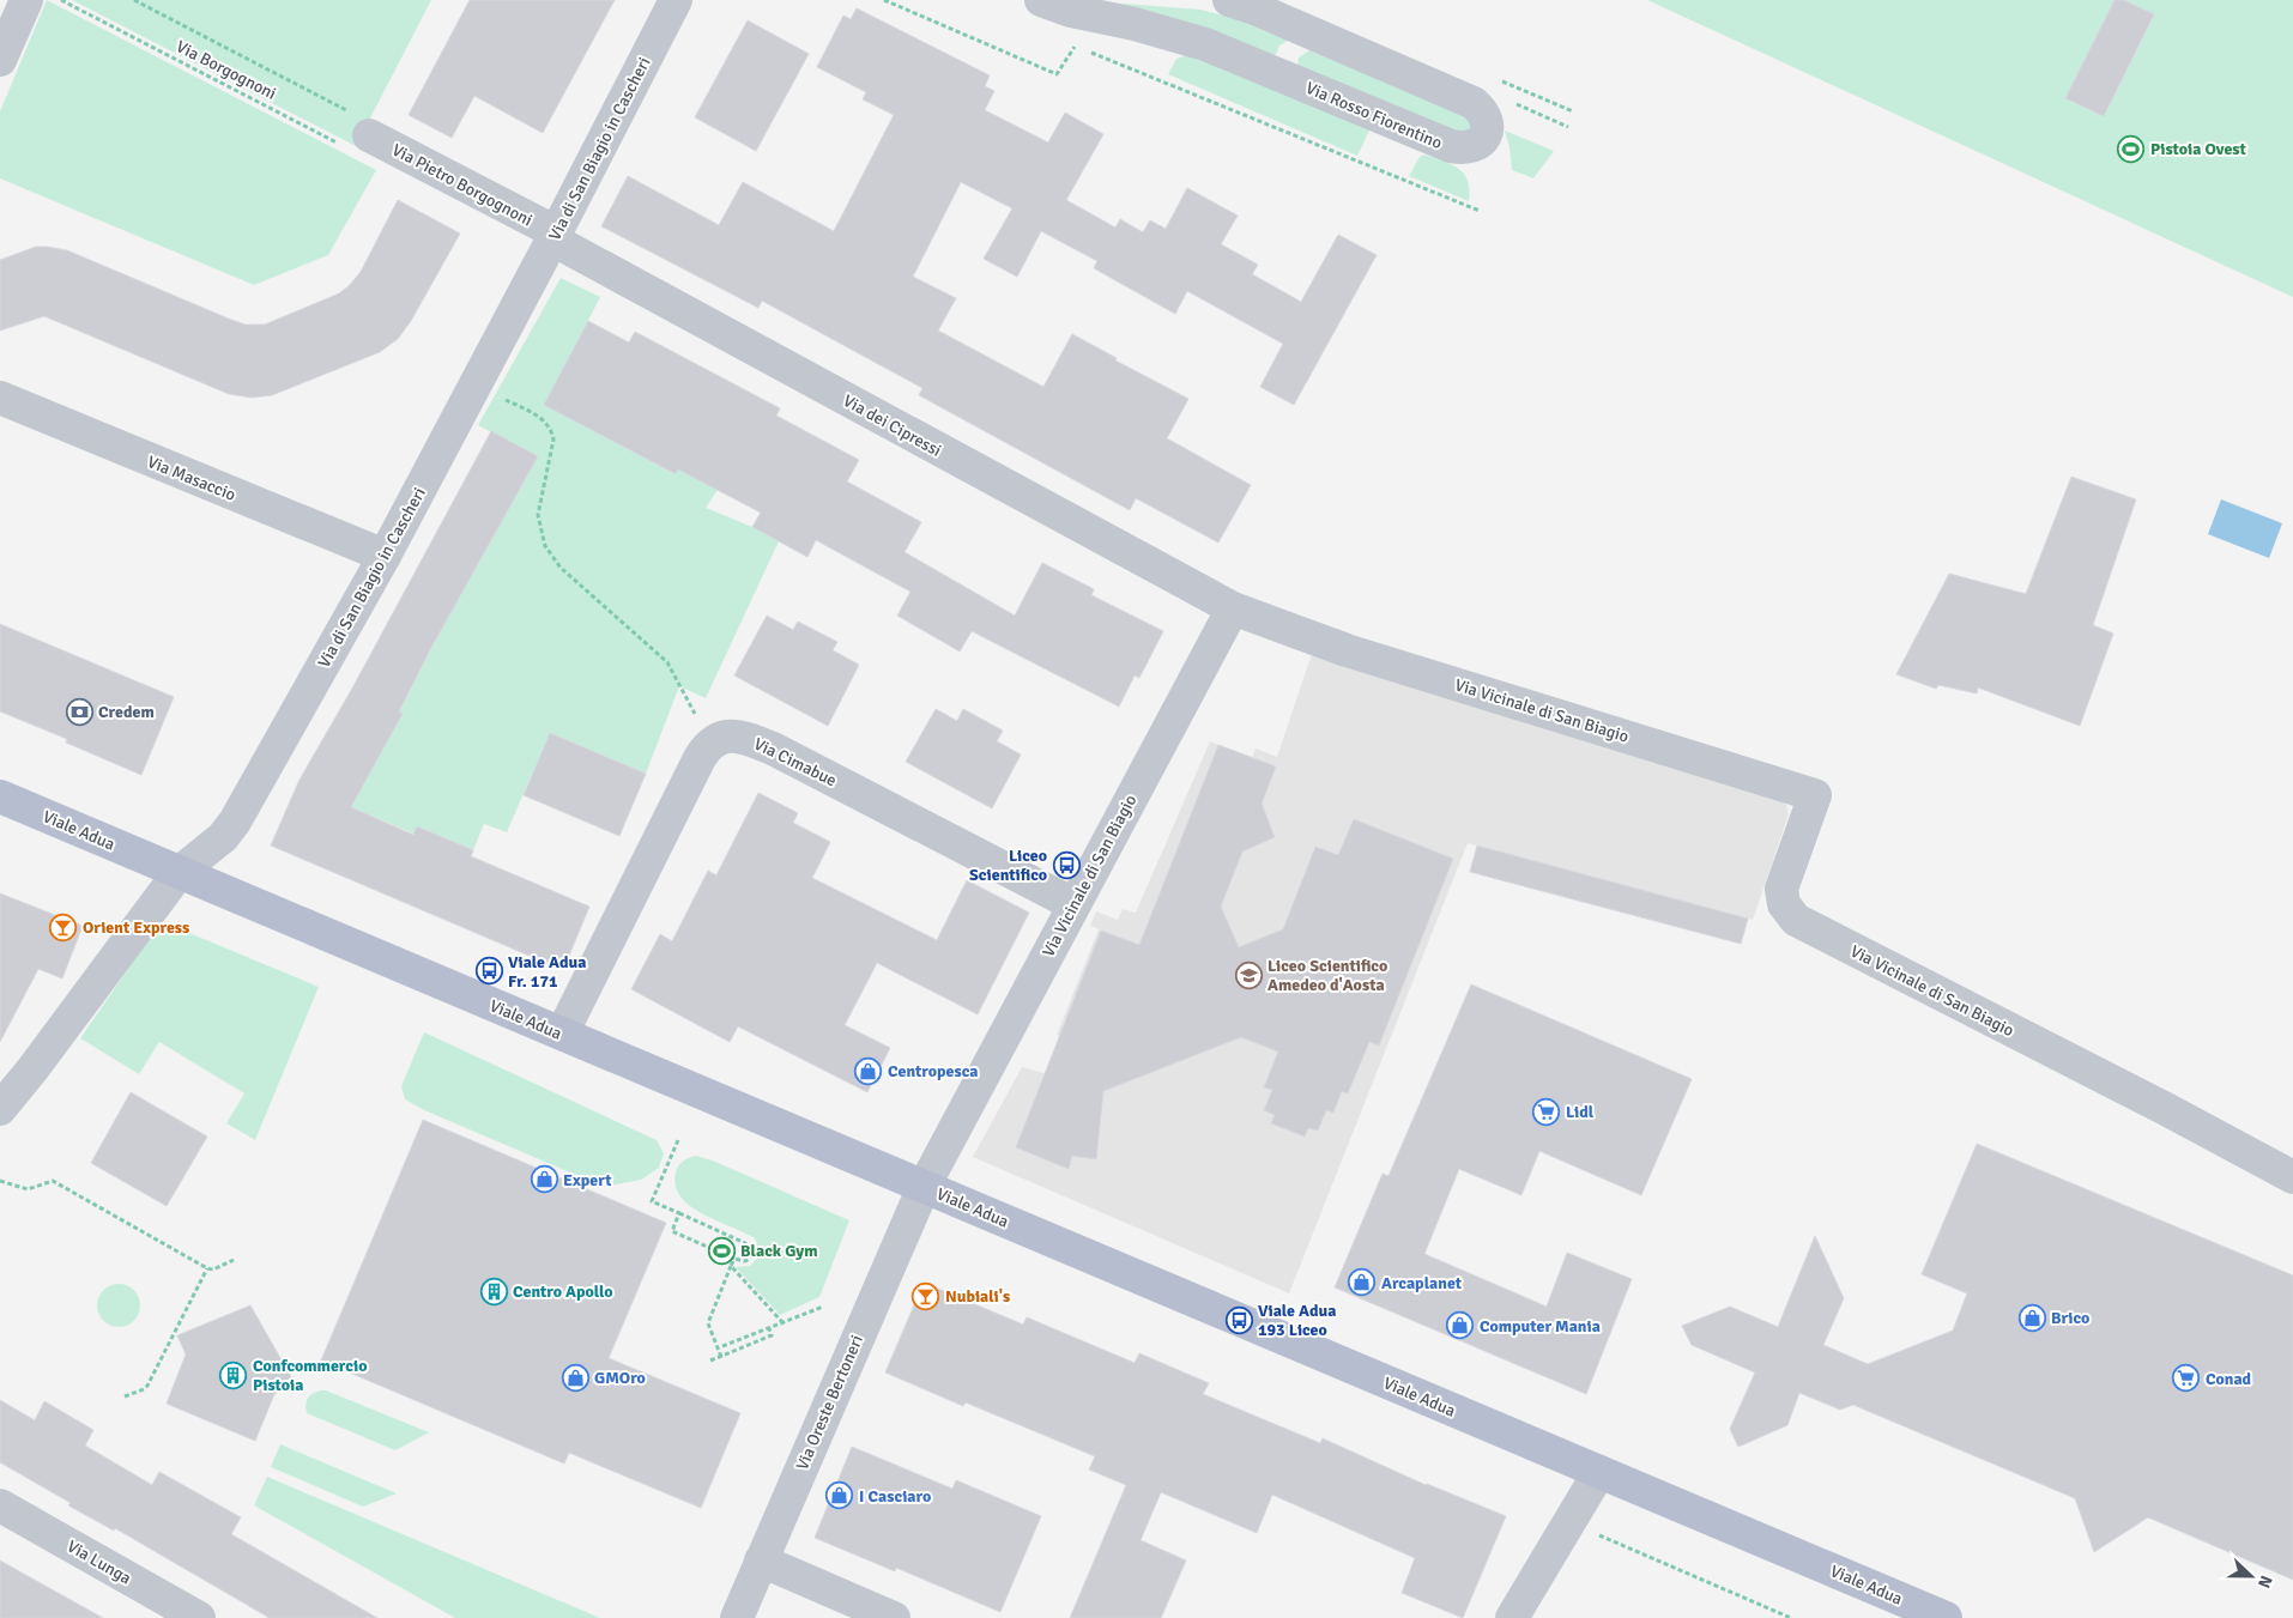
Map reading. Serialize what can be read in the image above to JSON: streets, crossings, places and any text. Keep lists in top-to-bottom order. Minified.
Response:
{"streets":{"main road":["Viale Adua"],"street":["Via Rosso Fiorentino","Via di San Biagio in Cascheri","Via Pietro Borgognoni","Via dei Cipressi","Via Masaccio","Via Vicinale di San Biagio","Via Cimabue","Via Oreste Bertoneri","Via Lunga"],"path":["Via Borgognoni"]},"crossings":[["Via Borgognoni","Via Pietro Borgognoni"],["Via di San Biagio in Cascheri","Via Pietro Borgognoni"],["Via di San Biagio in Cascheri","Via dei Cipressi"],["Via di San Biagio in Cascheri","Via Masaccio"],["Via di San Biagio in Cascheri","Viale Adua"],["Via Pietro Borgognoni","Via dei Cipressi"],["Via dei Cipressi","Via Vicinale di San Biagio"],["Via Vicinale di San Biagio","Via Cimabue"],["Via Vicinale di San Biagio","Viale Adua"],["Via Vicinale di San Biagio","Via Oreste Bertoneri"],["Viale Adua","Via Oreste Bertoneri"]],"places":{"sports":["Pistoia Ovest","Black Gym"],"bank":["Credem"],"bus stop":["Liceo Scientifico","Viale Adua Fr. 171","Viale Adua 193 Liceo"],"bar":["Orient Express","Nubiali's"],"school or university":["Liceo Scientifico Amedeo d'Aosta"],"shop":["Centropesca","Expert","Arcaplanet","Brico","Computer Mania","GMOro","I Casciaro"],"supermarket":["Lidl","Conad"],"building":["Centro Apollo","Confcommercio Pistoia"]},"north":"right"}
